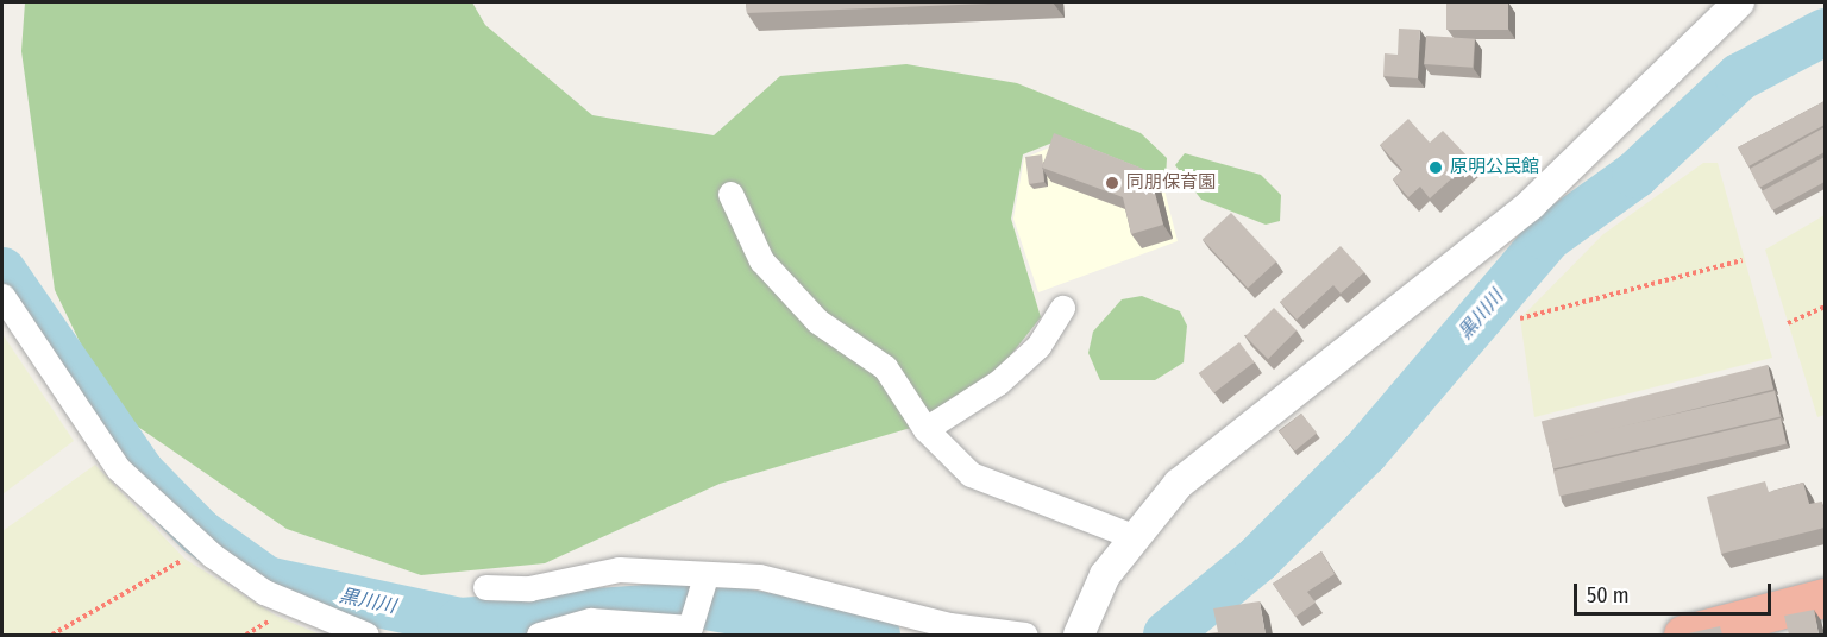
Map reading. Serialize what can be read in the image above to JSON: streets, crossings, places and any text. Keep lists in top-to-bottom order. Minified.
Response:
{"water":["黒川川"],"places":["原明公民館","同朋保育園"],"scale_bar":"50 m"}
